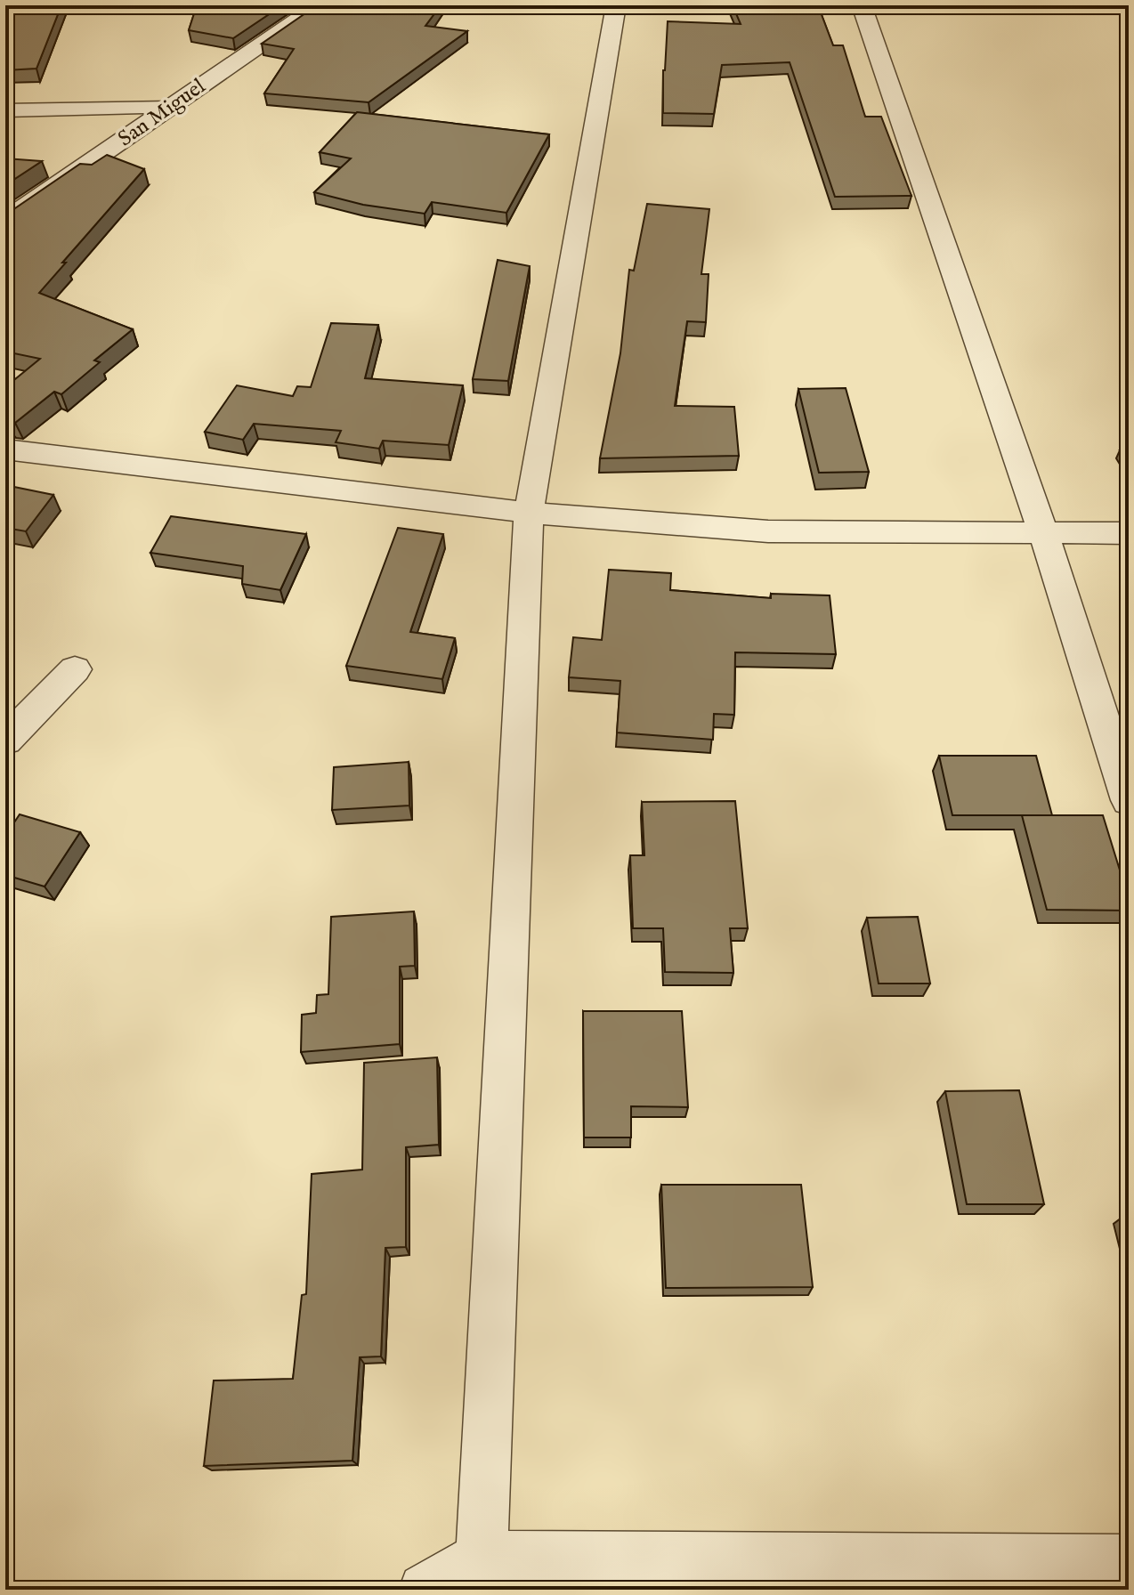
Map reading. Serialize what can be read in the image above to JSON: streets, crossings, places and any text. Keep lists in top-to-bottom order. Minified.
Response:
{"streets":{"street":["San Miguel"]}}
